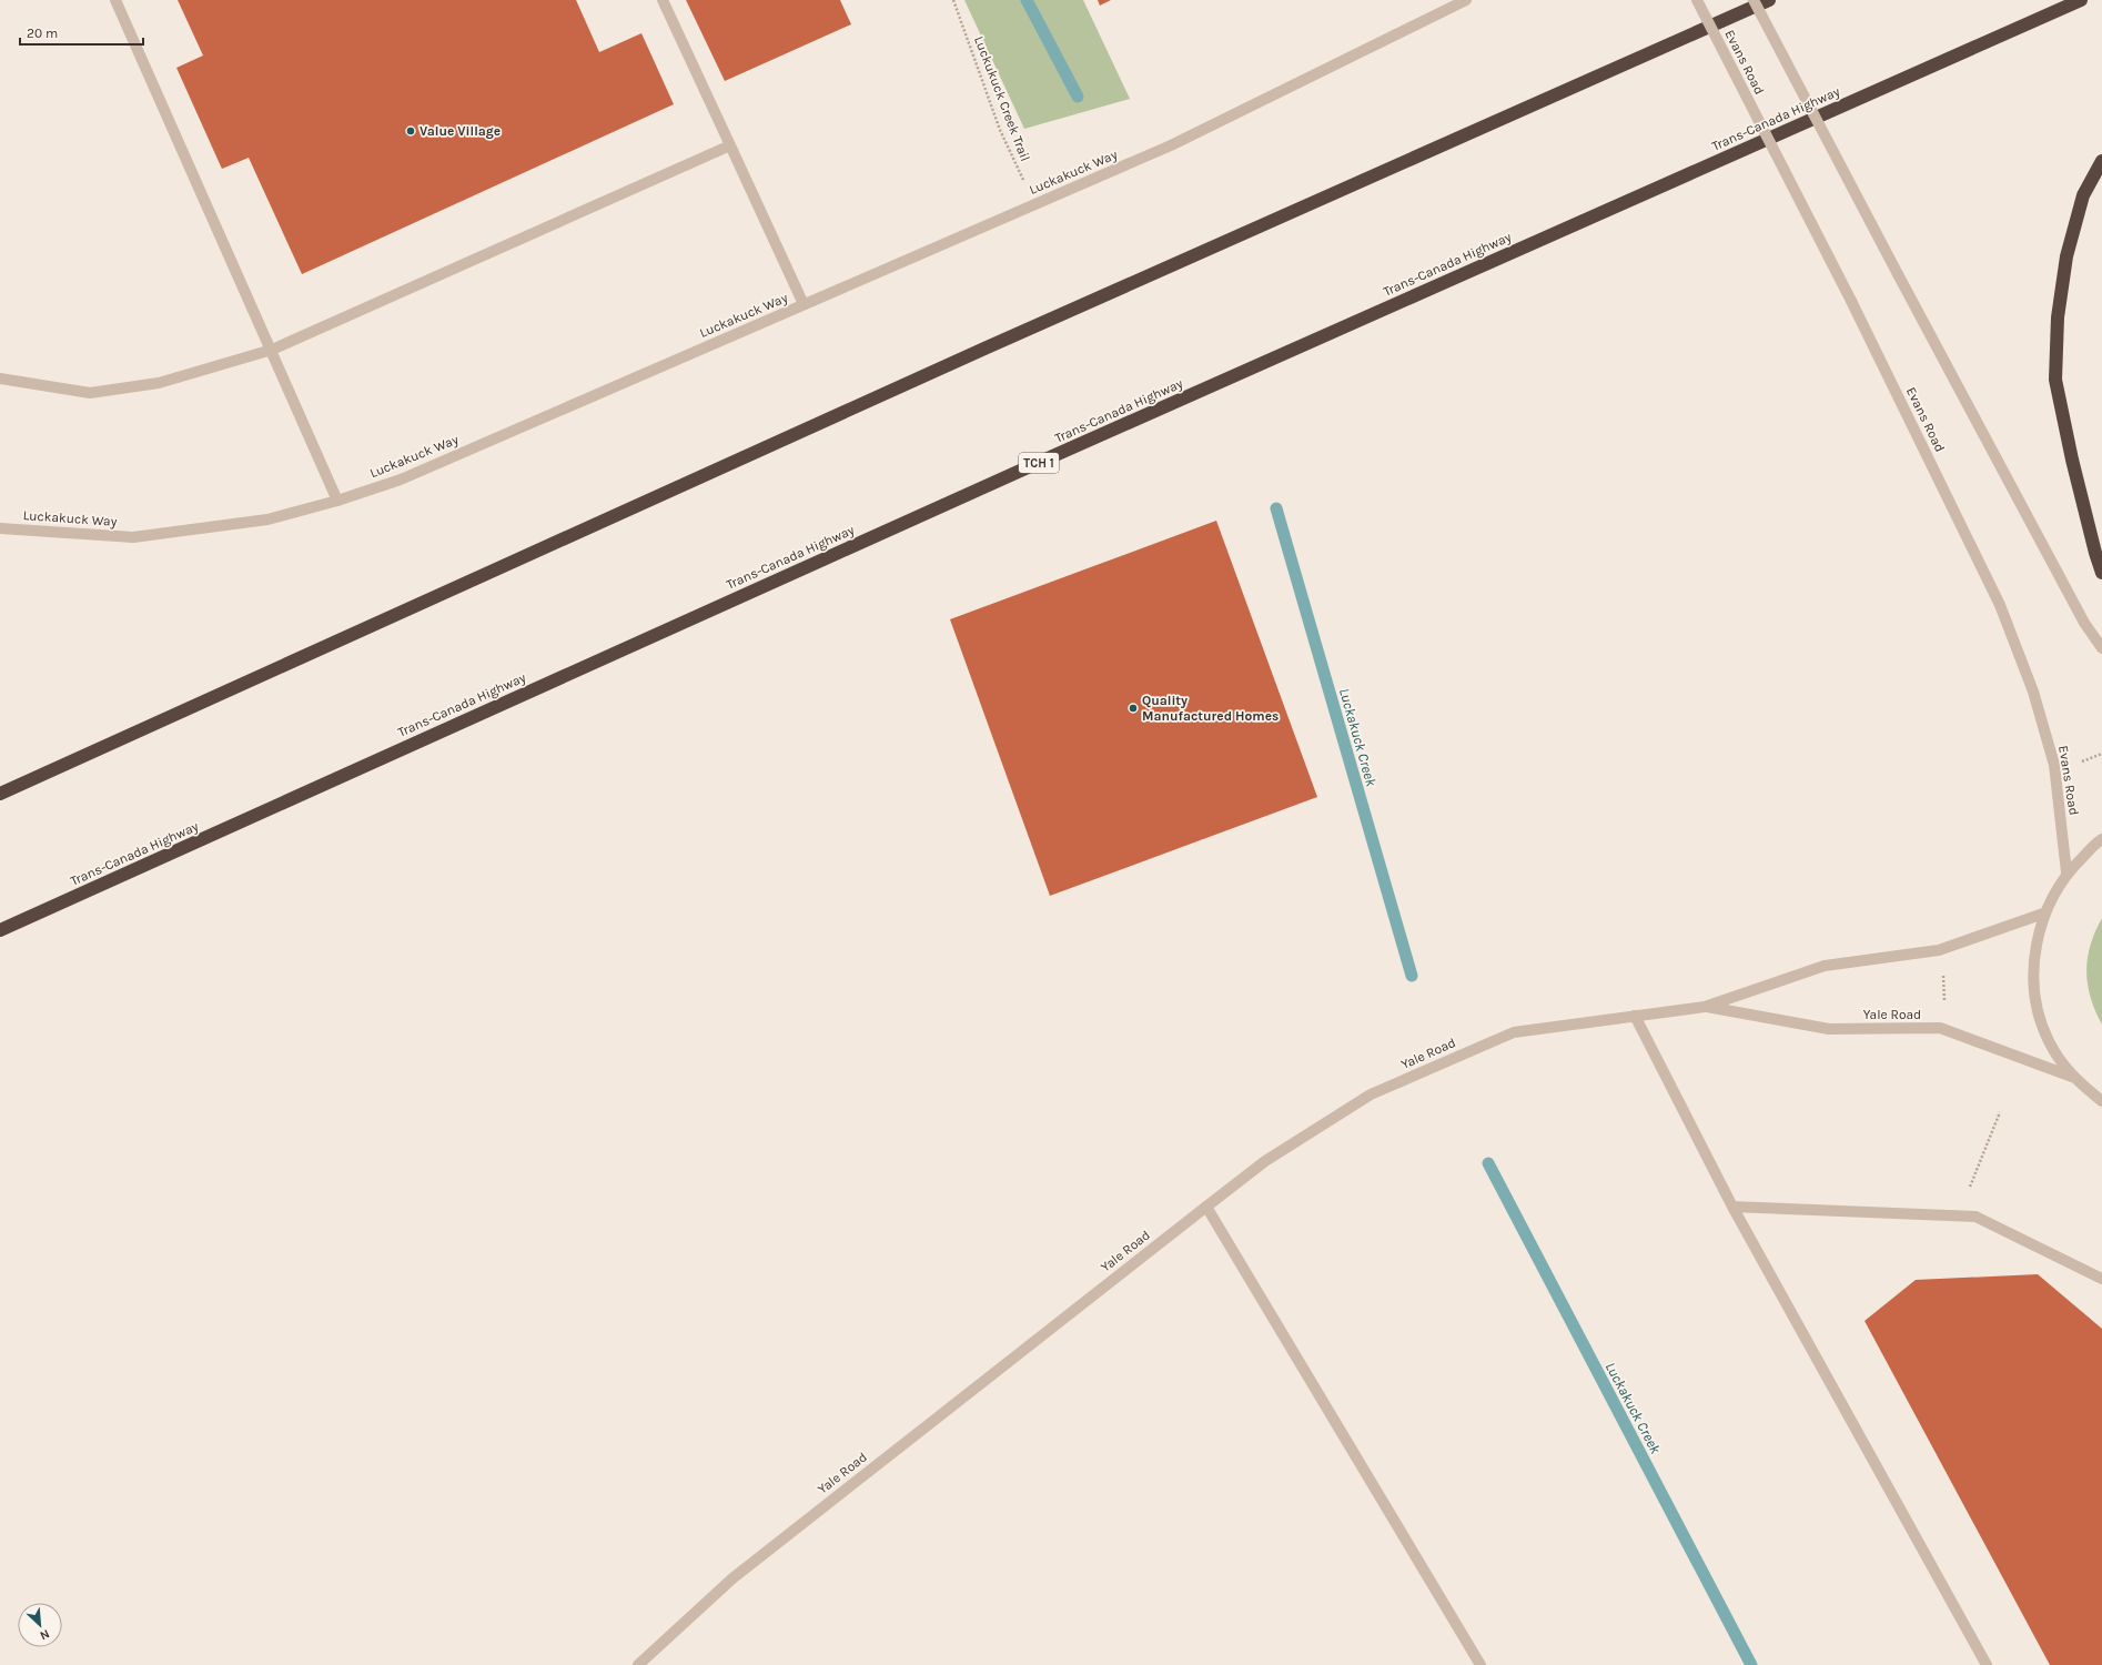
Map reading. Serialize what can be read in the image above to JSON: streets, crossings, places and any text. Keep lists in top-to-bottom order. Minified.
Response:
{"streets":{"highway":["Trans-Canada Highway","TCH 1"],"street":["Evans Road","Luckakuck Way","Yale Road"],"path":["Luckukuck Creek Trail"]},"crossings":[["Luckukuck Creek Trail","Luckakuck Way"]],"water":["Luckakuck Creek"],"places":["Value Village","Quality Manufactured Homes"],"scale_bar":"20 m","north":"bottom right"}
